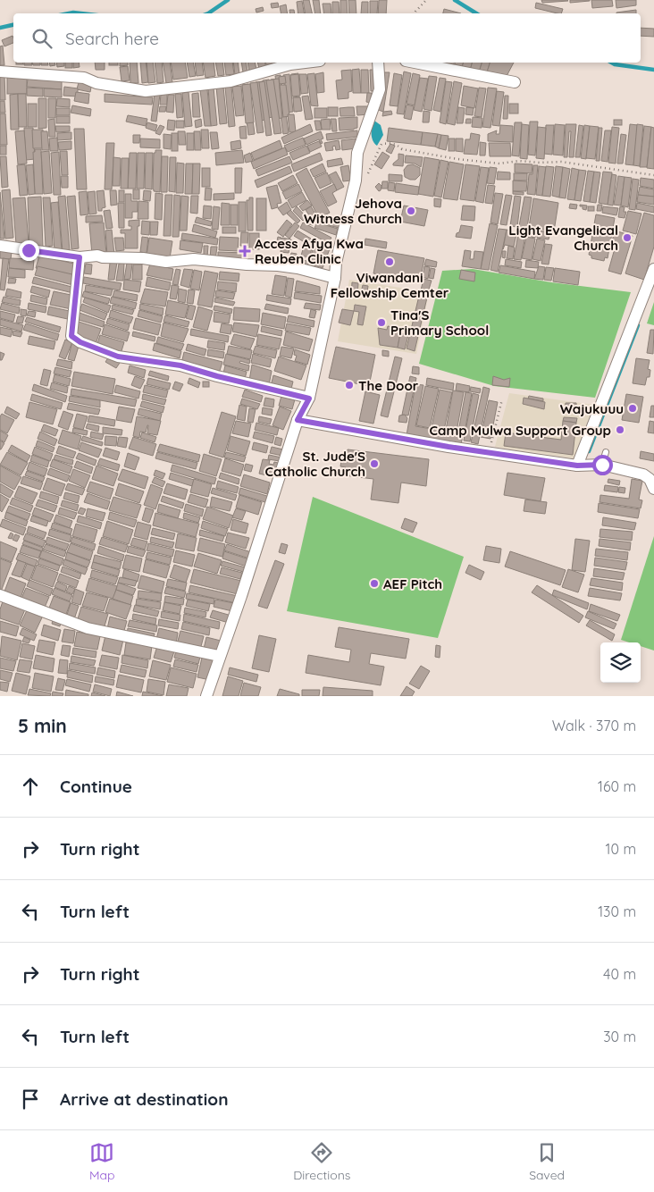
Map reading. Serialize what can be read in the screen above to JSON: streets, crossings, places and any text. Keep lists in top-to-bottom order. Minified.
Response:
{"places":{"other":["Jehova Witness Church","Light Evangelical Church","Viwandani Fellowship Cemter","Tina'S Primary School","The Door","Wajukuuu","Camp Mulwa Support Group","St. Jude'S Catholic Church","AEF Pitch"],"health":["Access Afya Kwa Reuben Clinic"]},"page":{"search":"Search here","heading":["5 min","Walk · 370 m"],"list":[["Continue","160 m"],["Turn right","10 m"],["Turn left","130 m"],["Turn right","40 m"],["Turn left","30 m"],"Arrive at destination"],"nav":["Map","Directions","Saved"]}}
